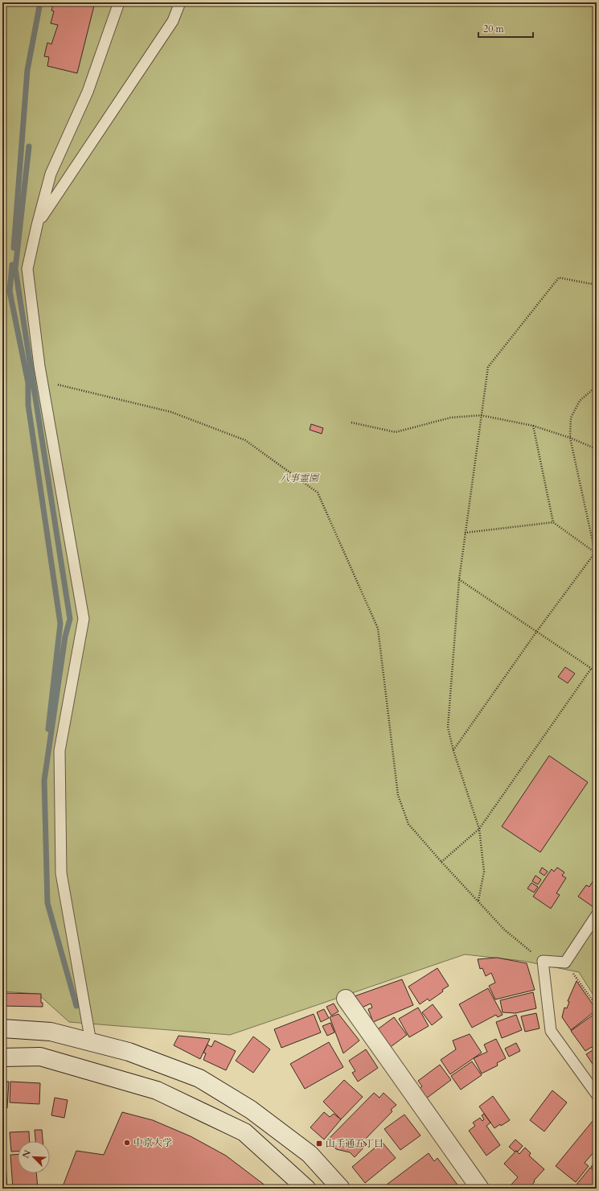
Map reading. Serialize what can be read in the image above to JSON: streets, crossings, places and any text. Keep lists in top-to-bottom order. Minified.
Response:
{"parks":["八事霊園"],"places":{"other":["中京大学"],"transit":["山手通五丁目"]},"scale_bar":"20 m","north":"top left"}
